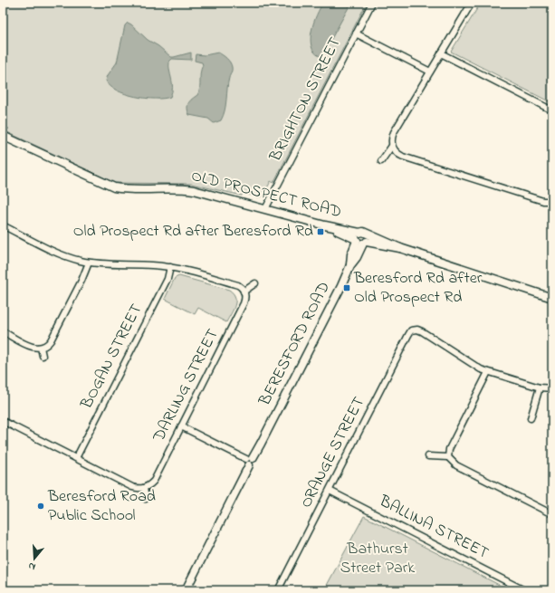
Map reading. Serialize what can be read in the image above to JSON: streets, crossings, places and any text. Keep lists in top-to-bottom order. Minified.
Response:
{"streets":{"main road":["OLD PROSPECT ROAD","BERESFORD ROAD"],"street":["BRIGHTON STREET","BOGAN STREET","DARLING STREET","ORANGE STREET","BALLINA STREET"]},"crossings":[["BRIGHTON STREET","OLD PROSPECT ROAD"],["OLD PROSPECT ROAD","BERESFORD ROAD"],["ORANGE STREET","BALLINA STREET"]],"parks":["Bathurst Street Park"],"places":{"transit":["Old Prospect Rd after Beresford Rd","Beresford Rd after Old Prospect Rd"],"other":["Beresford Road Public School"]},"north":"bottom"}
